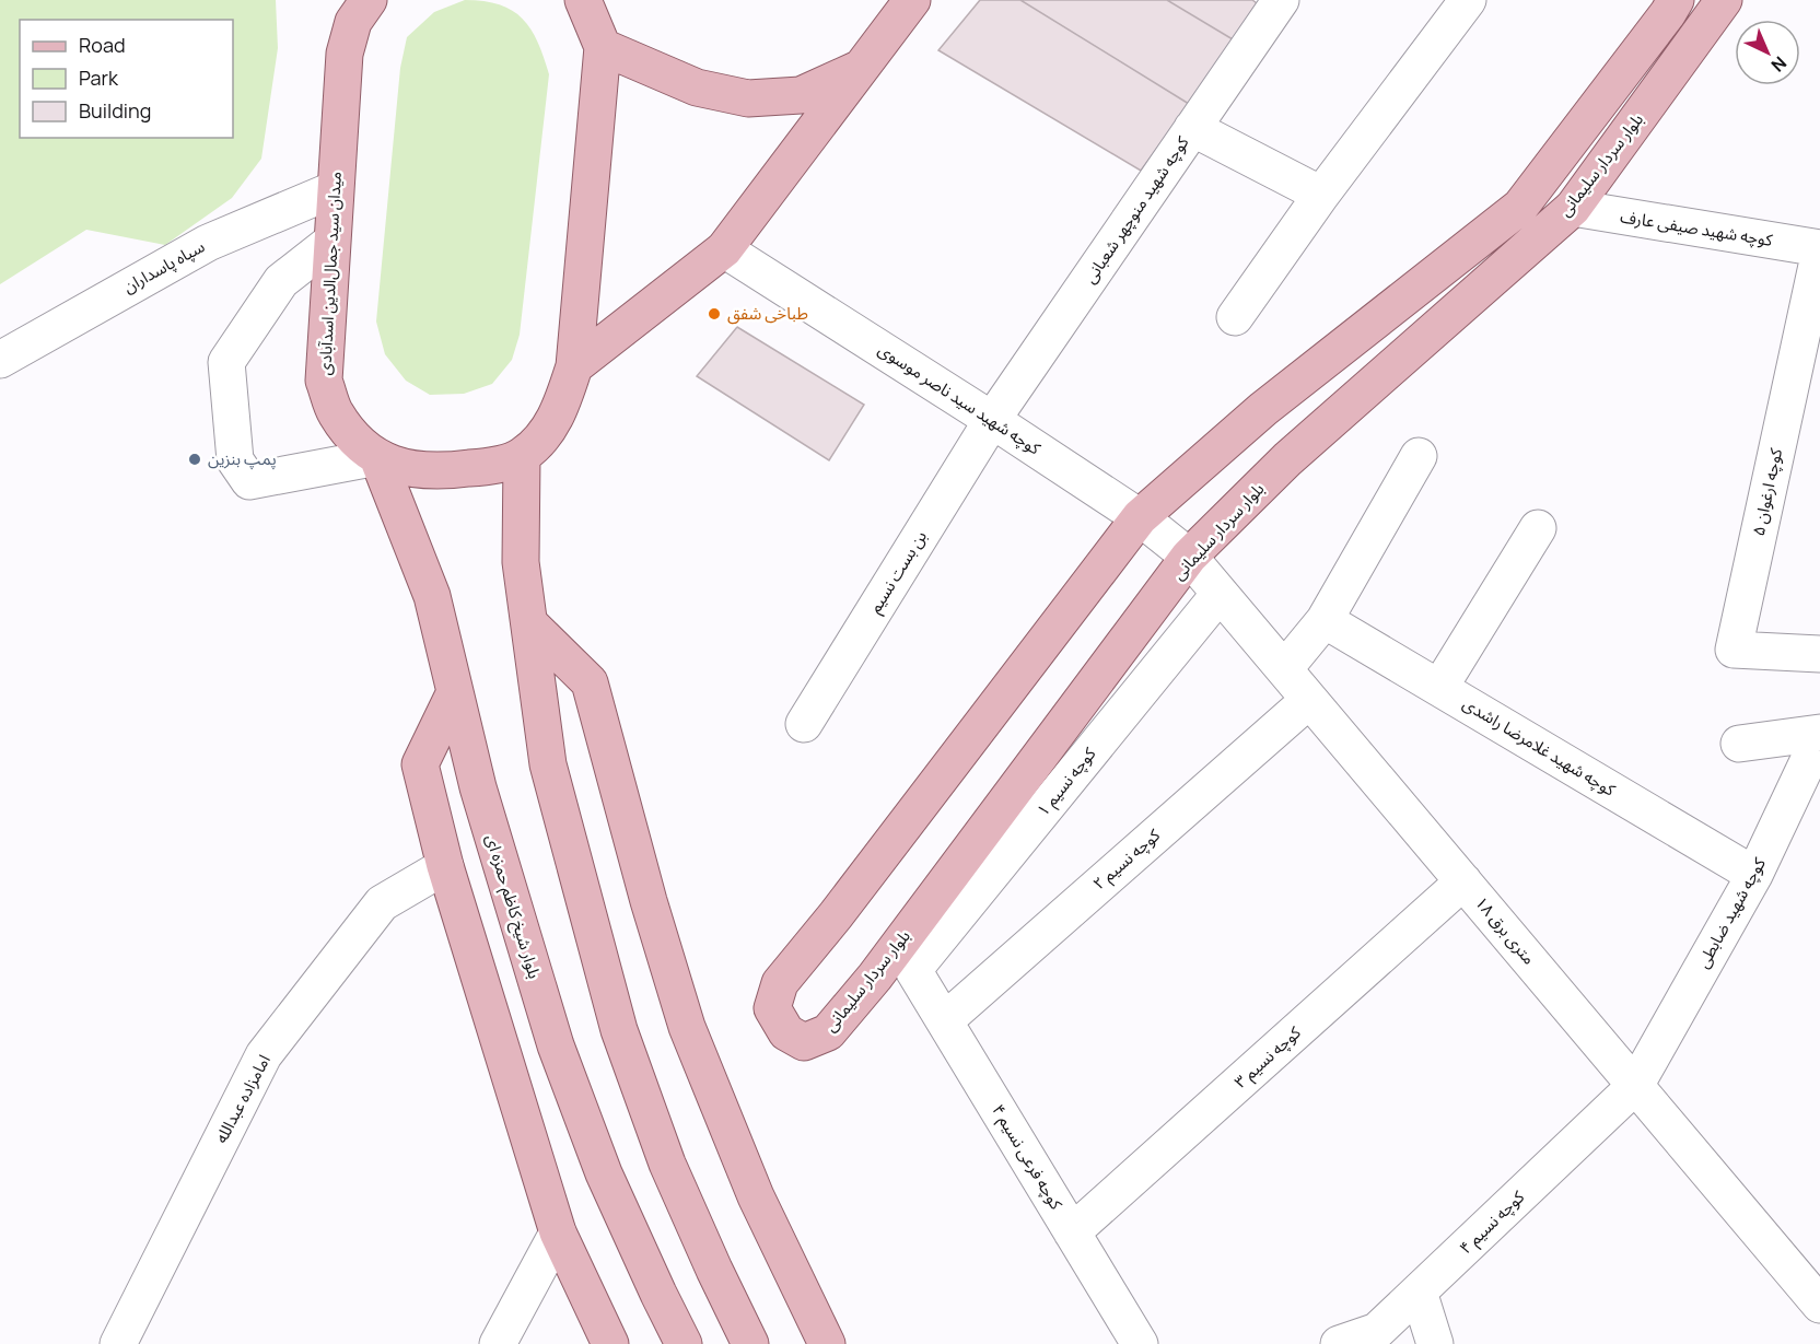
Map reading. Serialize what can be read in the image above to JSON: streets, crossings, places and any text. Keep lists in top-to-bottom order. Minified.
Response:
{"streets":{"main road":["بلوار سردار سلیمانی","میدان سید جمال‌الدین اسدآبادی","بلوار شیخ کاظم حمزه ای"],"street":["کوچه شهید منوچهر شعبانی","کوچه شهید صیفی عارف","سپاه پاسداران","کوچه شهید سید ناصر موسوی","کوچه ارغوان ۵","بن بست نسیم","کوچه شهید غلامرضا راشدی","کوچه نسیم ۱","کوچه نسیم ۲","کوچه شهید ضابطی","۱۸ متری برق","کوچه نسیم ۳","امامزاده عبدالله","کوچه فرعی نسیم ۴","کوچه نسیم ۴"]},"crossings":[["بلوار سردار سلیمانی","کوچه شهید صیفی عارف"],["بلوار سردار سلیمانی","کوچه شهید سید ناصر موسوی"],["بلوار سردار سلیمانی","۱۸ متری برق"],["کوچه شهید منوچهر شعبانی","کوچه شهید سید ناصر موسوی"],["کوچه شهید منوچهر شعبانی","بن بست نسیم"],["کوچه شهید صیفی عارف","کوچه ارغوان ۵"],["سپاه پاسداران","میدان سید جمال‌الدین اسدآبادی"],["میدان سید جمال‌الدین اسدآبادی","بلوار شیخ کاظم حمزه ای"],["کوچه شهید سید ناصر موسوی","بن بست نسیم"],["کوچه شهید سید ناصر موسوی","۱۸ متری برق"],["کوچه شهید غلامرضا راشدی","کوچه شهید ضابطی"],["کوچه نسیم ۱","۱۸ متری برق"],["کوچه نسیم ۱","کوچه فرعی نسیم ۴"],["کوچه نسیم ۲","۱۸ متری برق"],["کوچه نسیم ۲","کوچه فرعی نسیم ۴"],["کوچه شهید ضابطی","۱۸ متری برق"],["کوچه شهید ضابطی","کوچه نسیم ۴"],["۱۸ متری برق","کوچه نسیم ۳"],["۱۸ متری برق","کوچه نسیم ۴"],["کوچه نسیم ۳","کوچه فرعی نسیم ۴"]],"places":["طباخی شفق","پمپ بنزین"],"legend":["Road","Park","Building"],"north":"bottom right"}
